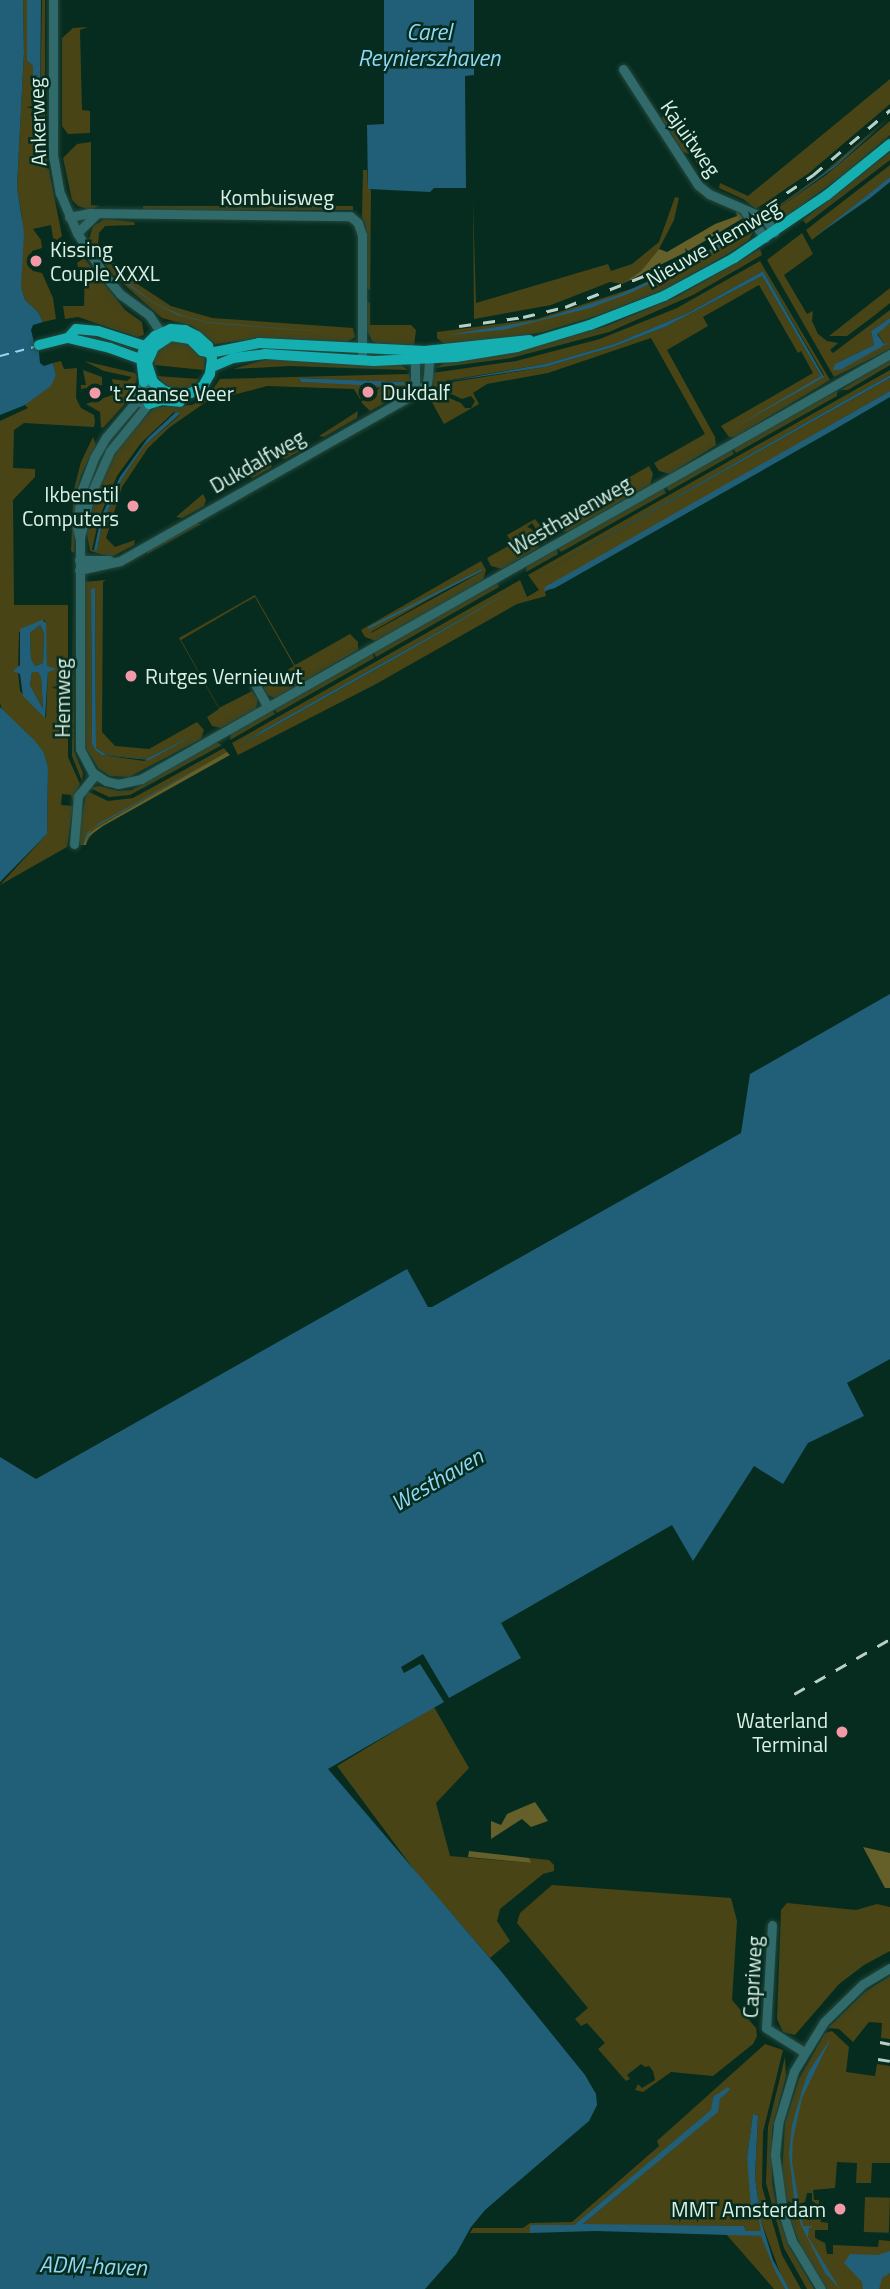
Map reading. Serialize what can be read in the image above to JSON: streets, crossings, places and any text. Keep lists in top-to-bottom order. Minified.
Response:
{"streets":{"main road":["Nieuwe Hemweg"],"street":["Ankerweg","Kajuitweg","Kombuisweg","Dukdalfweg","Westhavenweg","Hemweg","Capriweg"]},"crossings":[["Ankerweg","Kombuisweg"],["Ankerweg","Nieuwe Hemweg"],["Ankerweg","Hemweg"],["Kajuitweg","Nieuwe Hemweg"],["Kombuisweg","Nieuwe Hemweg"],["Nieuwe Hemweg","Dukdalfweg"],["Nieuwe Hemweg","Hemweg"],["Dukdalfweg","Hemweg"],["Westhavenweg","Hemweg"]],"water":["Carel Reynierszhaven","Westhaven","ADM-haven"],"places":["Kissing Couple XXXL","Dukdalf","'t Zaanse Veer","Ikbenstil Computers","Rutges Vernieuwt","Waterland Terminal","MMT Amsterdam"]}
